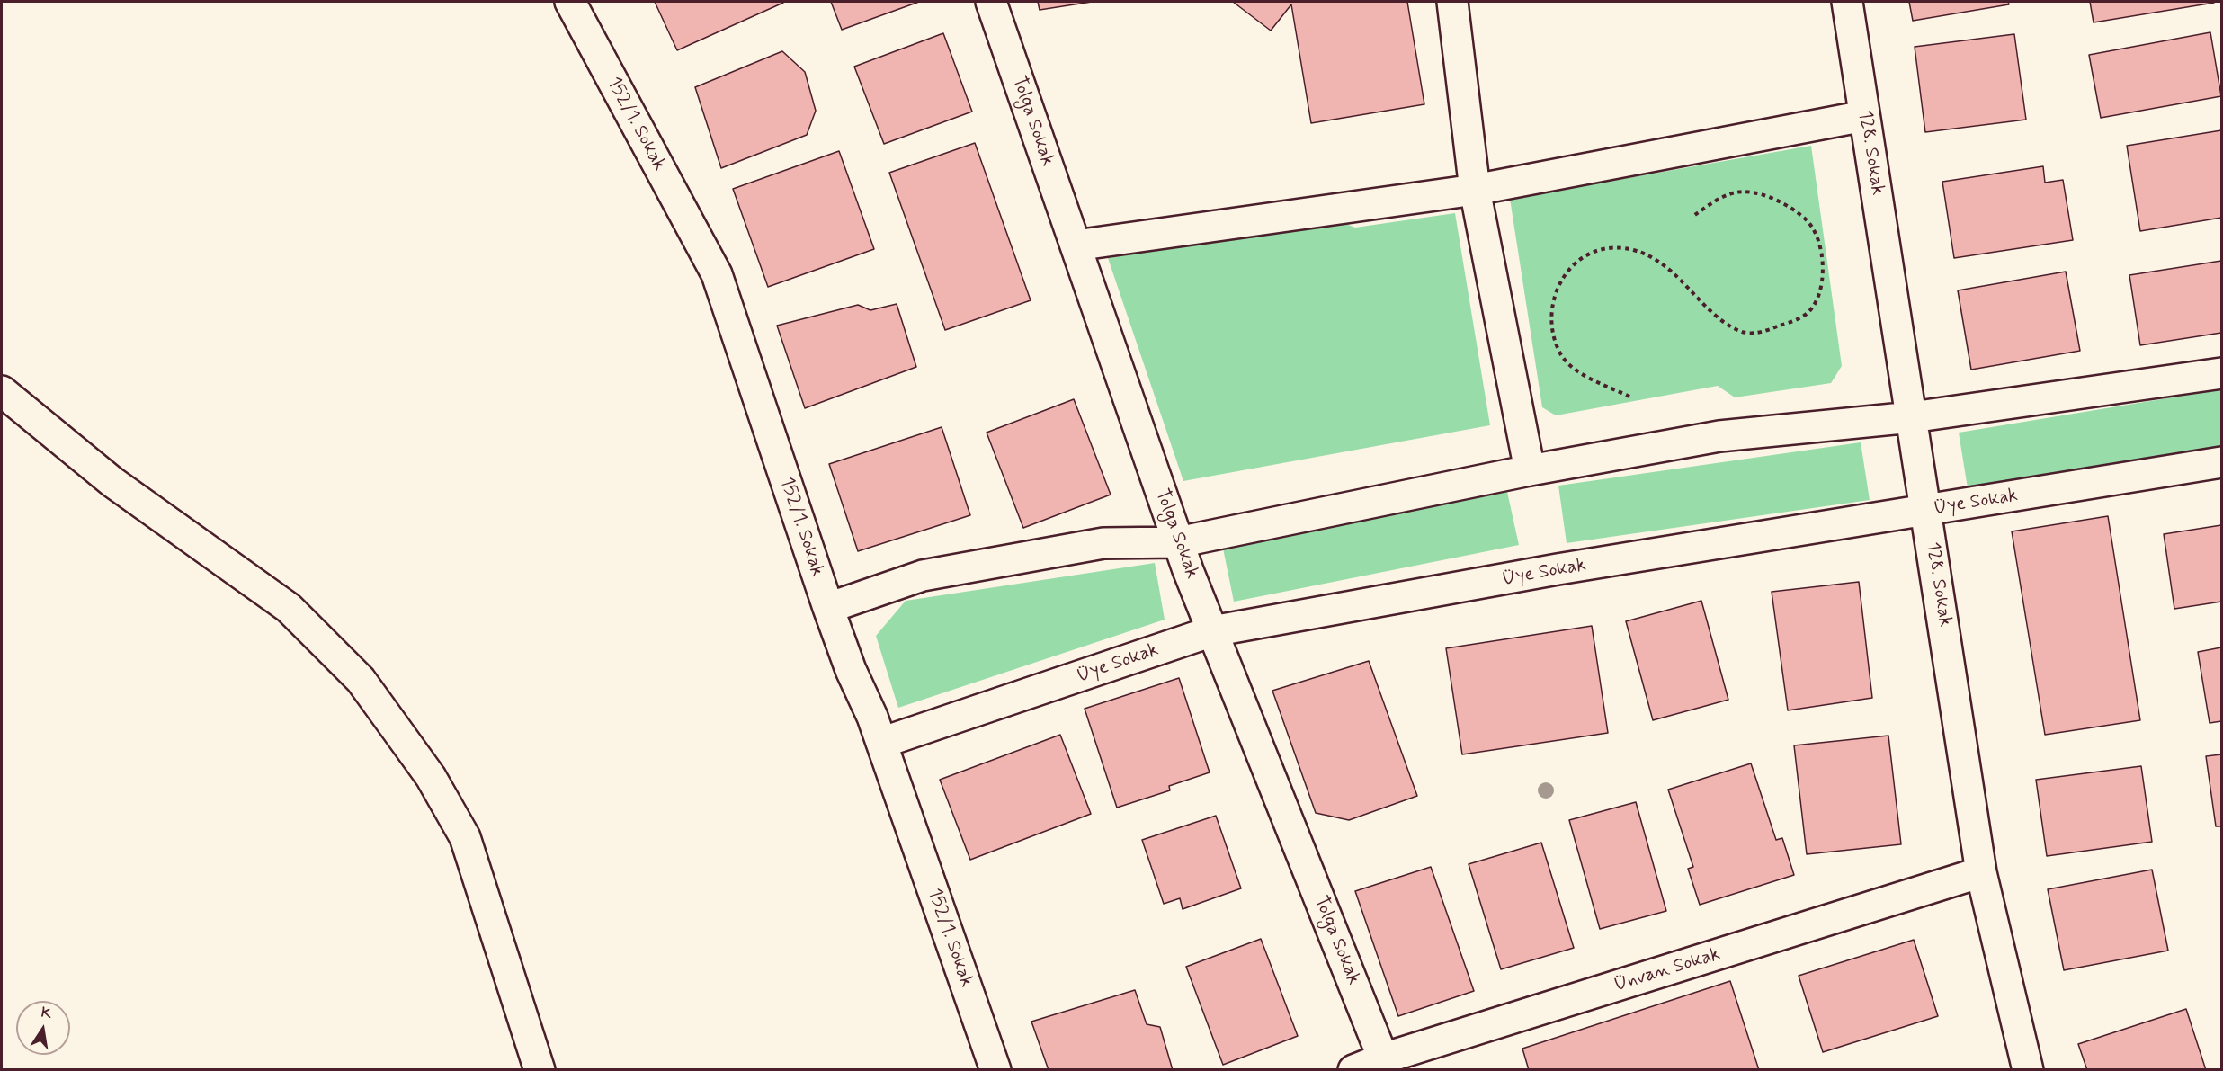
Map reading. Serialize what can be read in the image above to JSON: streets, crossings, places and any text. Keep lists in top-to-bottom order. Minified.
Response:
{"streets":{"street":["Tolga Sokak","152/1. Sokak","128. Sokak","Üye Sokak","Ünvan Sokak"]},"crossings":[["Tolga Sokak","Üye Sokak"],["Tolga Sokak","Ünvan Sokak"],["152/1. Sokak","Üye Sokak"],["128. Sokak","Üye Sokak"],["128. Sokak","Ünvan Sokak"]],"north":"top"}
